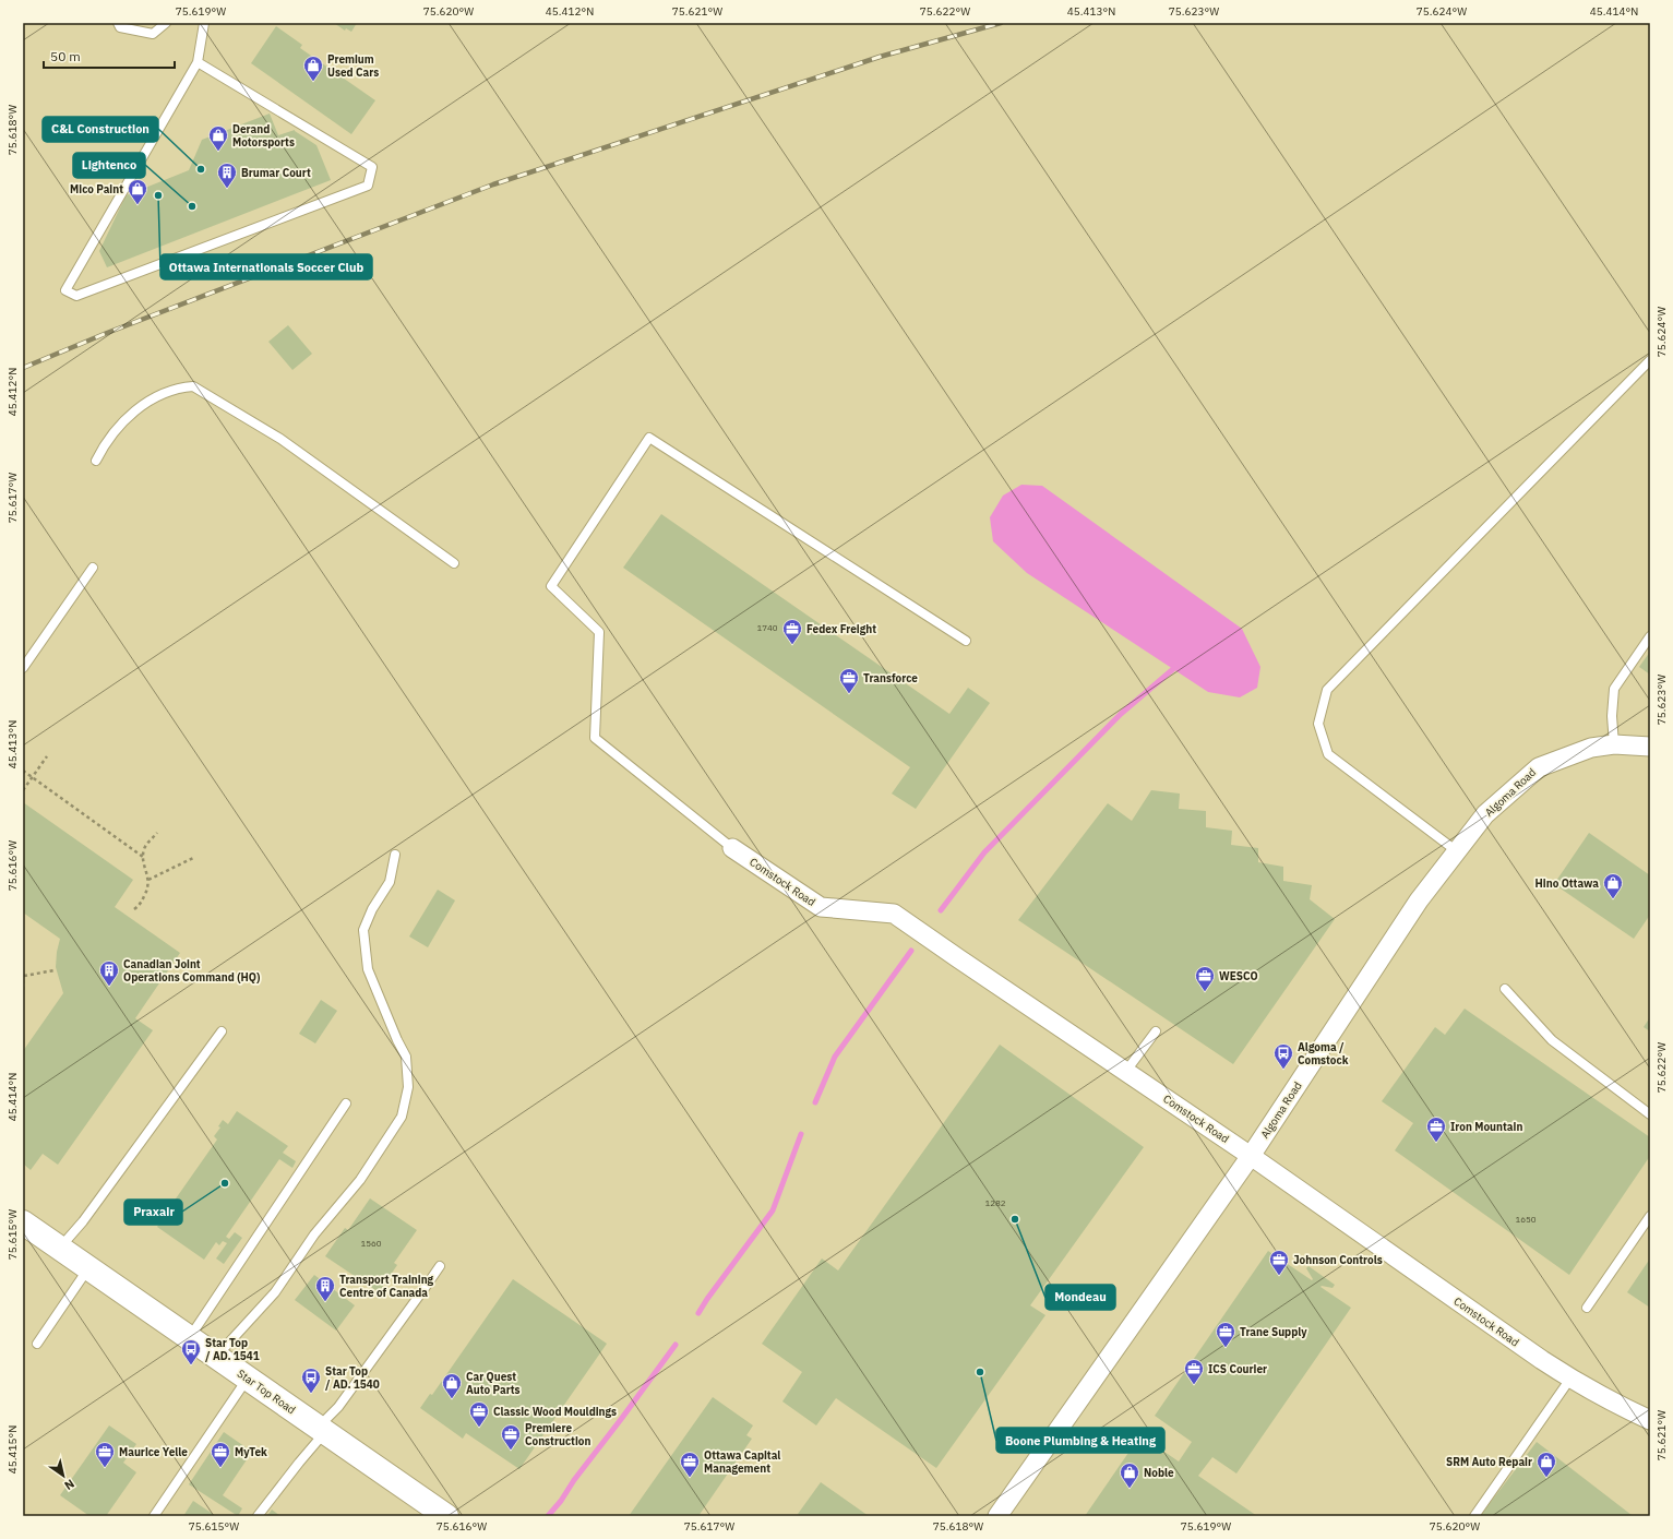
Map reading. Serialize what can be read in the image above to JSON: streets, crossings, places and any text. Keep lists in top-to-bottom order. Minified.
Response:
{"streets":{"street":["Algoma Road","Comstock Road","Star Top Road"]},"crossings":[["Algoma Road","Comstock Road"]],"places":{"shop":["Premium Used Cars","Derand Motorsports","Mico Paint","Hino Ottawa","Car Quest Auto Parts","SRM Auto Repair","Noble"],"other":["C&L Construction","Ottawa Internationals Soccer Club","Lightenco","Praxair","Mondeau","Boone Plumbing & Heating"],"building":["Brumar Court","Canadian Joint Operations Command (HQ)","Transport Training Centre of Canada"],"office":["Fedex Freight","Transforce","WESCO","Iron Mountain","Johnson Controls","Trane Supply","ICS Courier","Classic Wood Mouldings","Premiere Construction","Maurice Yelle","MyTek","Ottawa Capital Management"],"bus stop":["Algoma / Comstock","Star Top / AD. 1541","Star Top / AD. 1540"]},"house_numbers":["1740","1282","1650","1560"],"scale_bar":"50 m","north":"bottom right","coordinates":["75.619°W","75.620°W","45.412°N","75.621°W","75.622°W","45.413°N","75.623°W","75.624°W","45.414°N","75.618°W","75.617°W","75.616°W","75.615°W","45.415°N"]}
